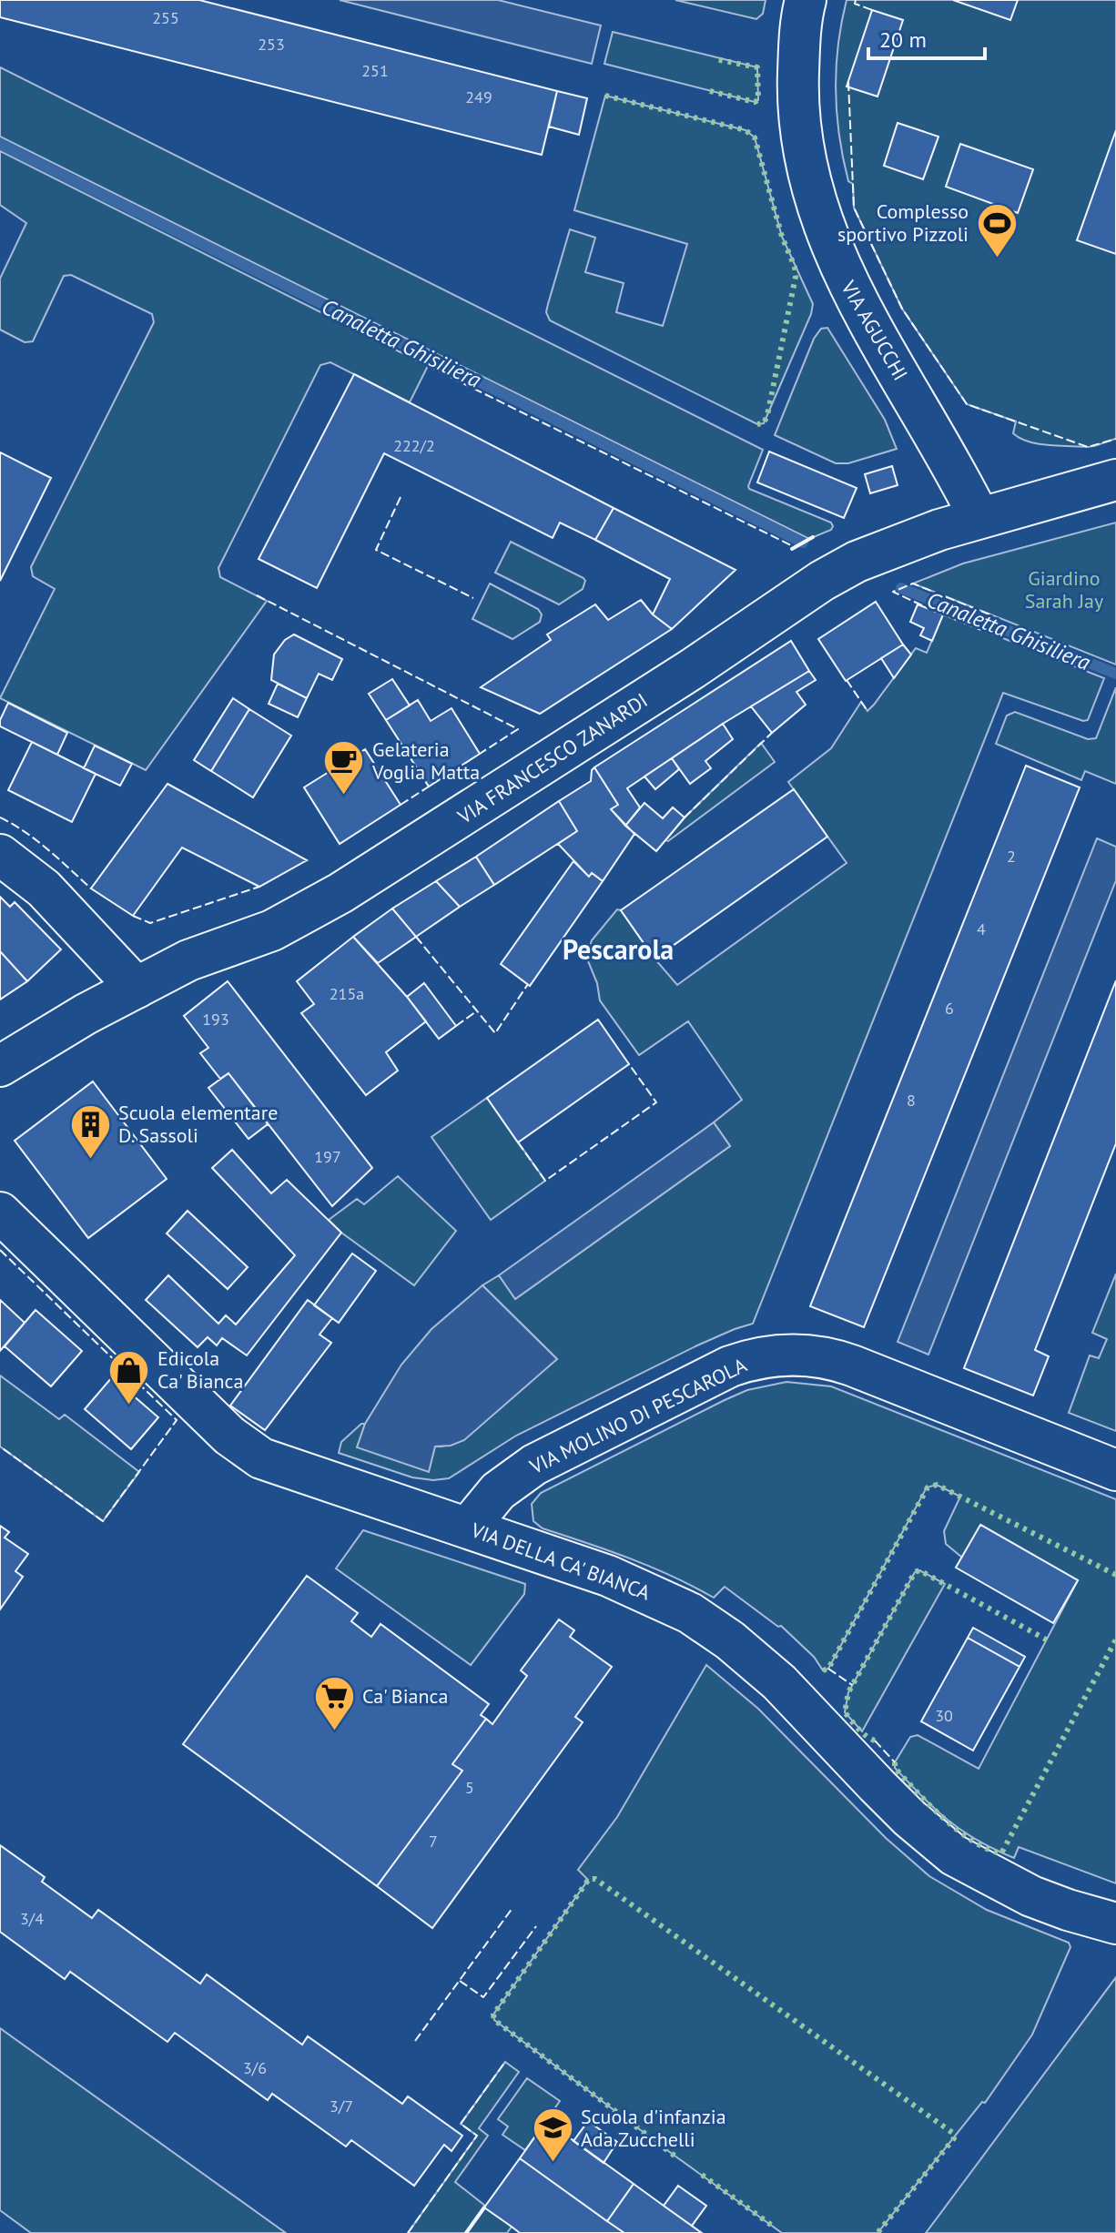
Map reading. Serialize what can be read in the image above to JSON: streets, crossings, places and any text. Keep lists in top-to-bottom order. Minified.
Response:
{"streets":{"street":["VIA AGUCCHI","VIA FRANCESCO ZANARDI","VIA MOLINO DI PESCAROLA","VIA DELLA CA' BIANCA"]},"crossings":[["VIA AGUCCHI","VIA FRANCESCO ZANARDI"],["VIA MOLINO DI PESCAROLA","VIA DELLA CA' BIANCA"]],"districts":["Pescarola"],"water":["Canaletta Ghisiliera"],"parks":["Giardino Sarah Jay"],"places":{"sports":["Complesso sportivo Pizzoli"],"cafe":["Gelateria Voglia Matta"],"building":["Scuola elementare D. Sassoli"],"shop":["Edicola Ca' Bianca"],"supermarket":["Ca' Bianca"],"school or university":["Scuola d'infanzia Ada Zucchelli"]},"house_numbers":["255","253","251","249","222/2","2","4","215a","6","193","8","197","30","5","7","3/4","3/6","3/7"],"scale_bar":"20 m"}
